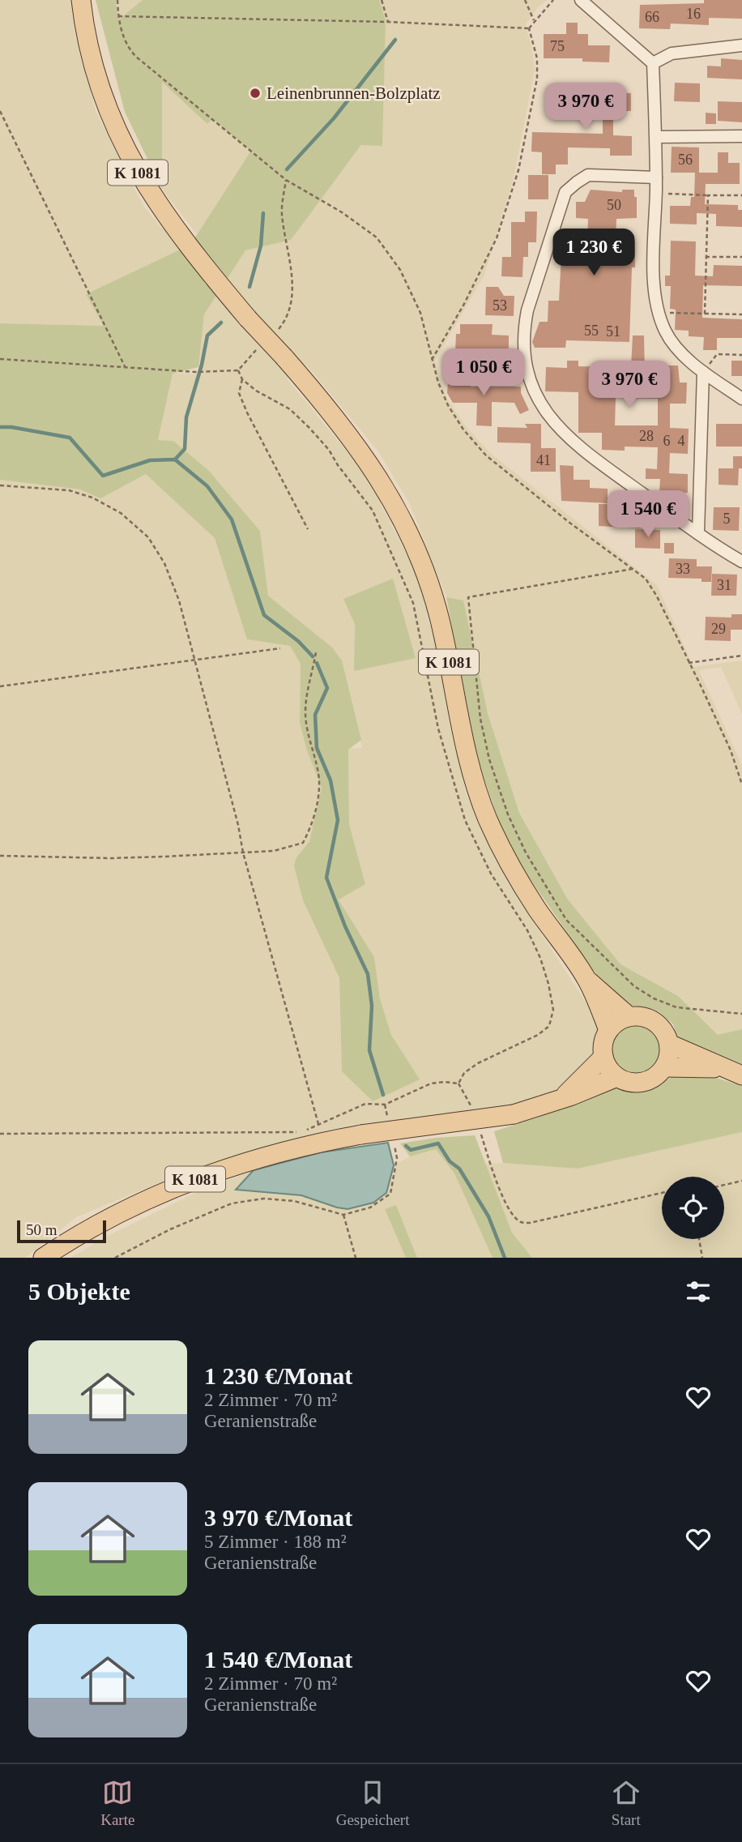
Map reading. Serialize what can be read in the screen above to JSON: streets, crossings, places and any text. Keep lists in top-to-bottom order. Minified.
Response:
{"streets":{"main road":["K 1081"]},"places":["Leinenbrunnen-Bolzplatz"],"house_numbers":["16","66","75","56","50","53","55","51","28","6","4","41","5","33","31","29"],"scale_bar":"50 m","page":{"price":["3 970 €","1 230 €","1 050 €","3 970 €","1 540 €"],"scale":"50 m","heading":"5 Objekte","list":[{"name":"1 230 €/Monat","note":"2 Zimmer · 70 m² · Geranienstraße"},{"name":"3 970 €/Monat","note":"5 Zimmer · 188 m² · Geranienstraße"},{"name":"1 540 €/Monat","note":"2 Zimmer · 70 m² · Geranienstraße"}],"tabs":["Karte","Gespeichert","Start"]}}
